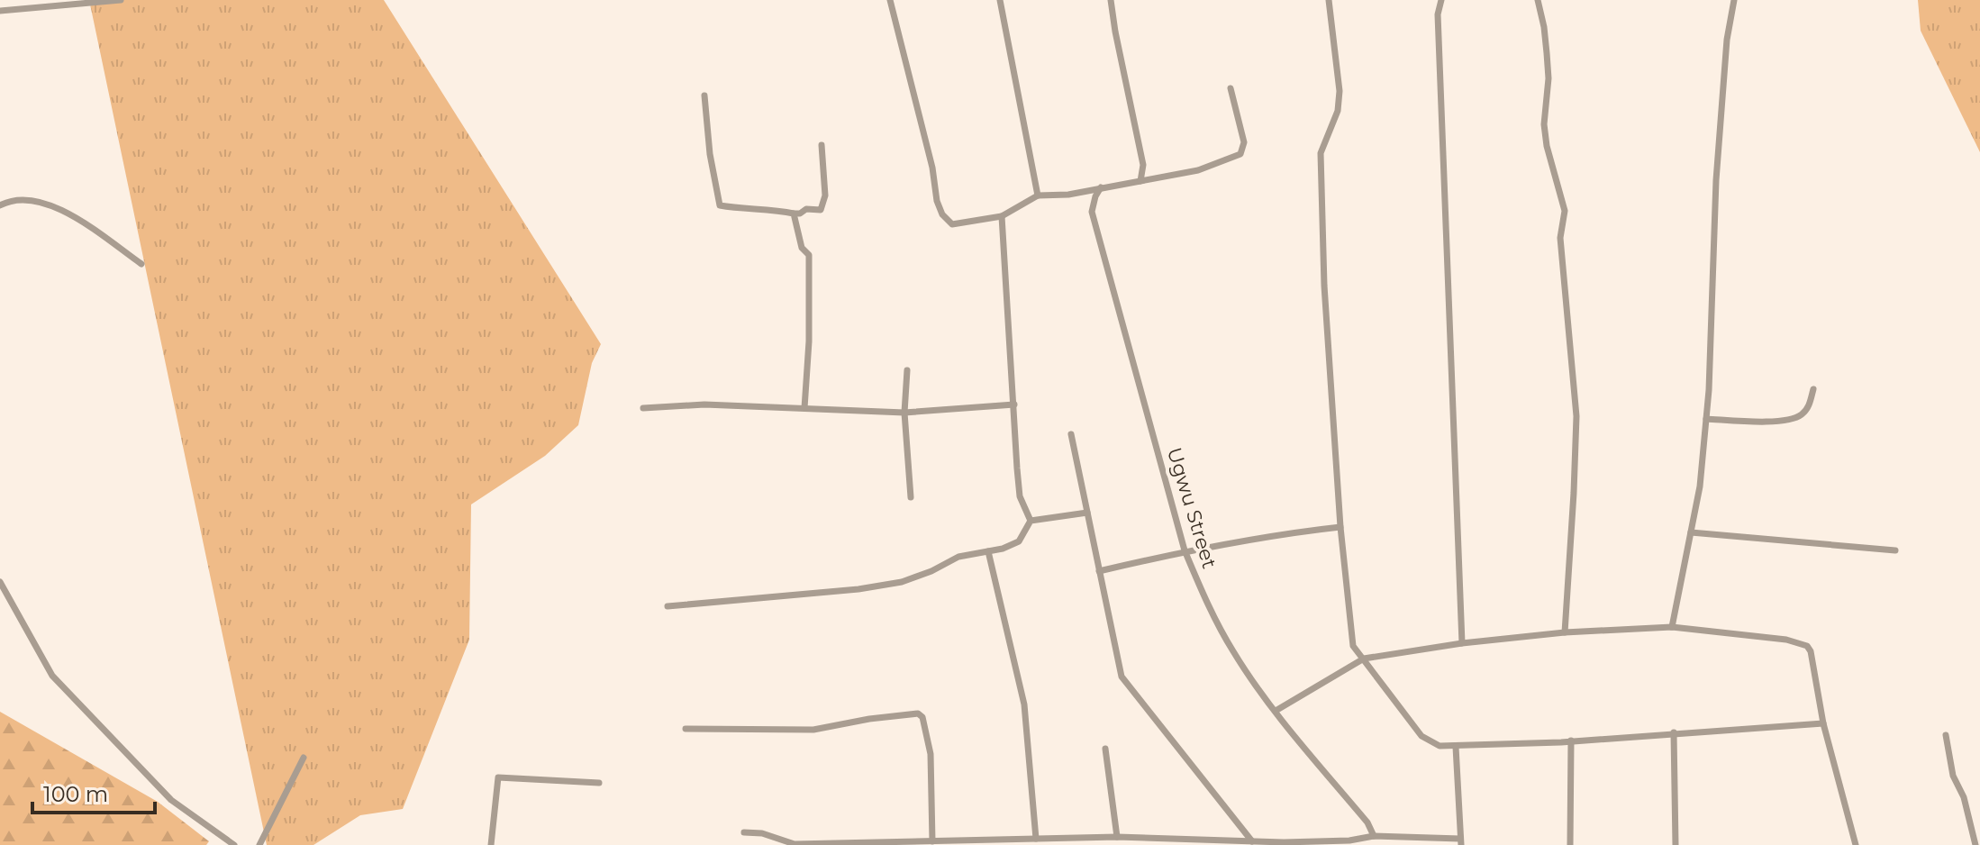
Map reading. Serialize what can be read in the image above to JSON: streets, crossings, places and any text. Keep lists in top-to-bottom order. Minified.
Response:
{"streets":{"street":["Ugwu Street"]},"scale_bar":"100 m"}
